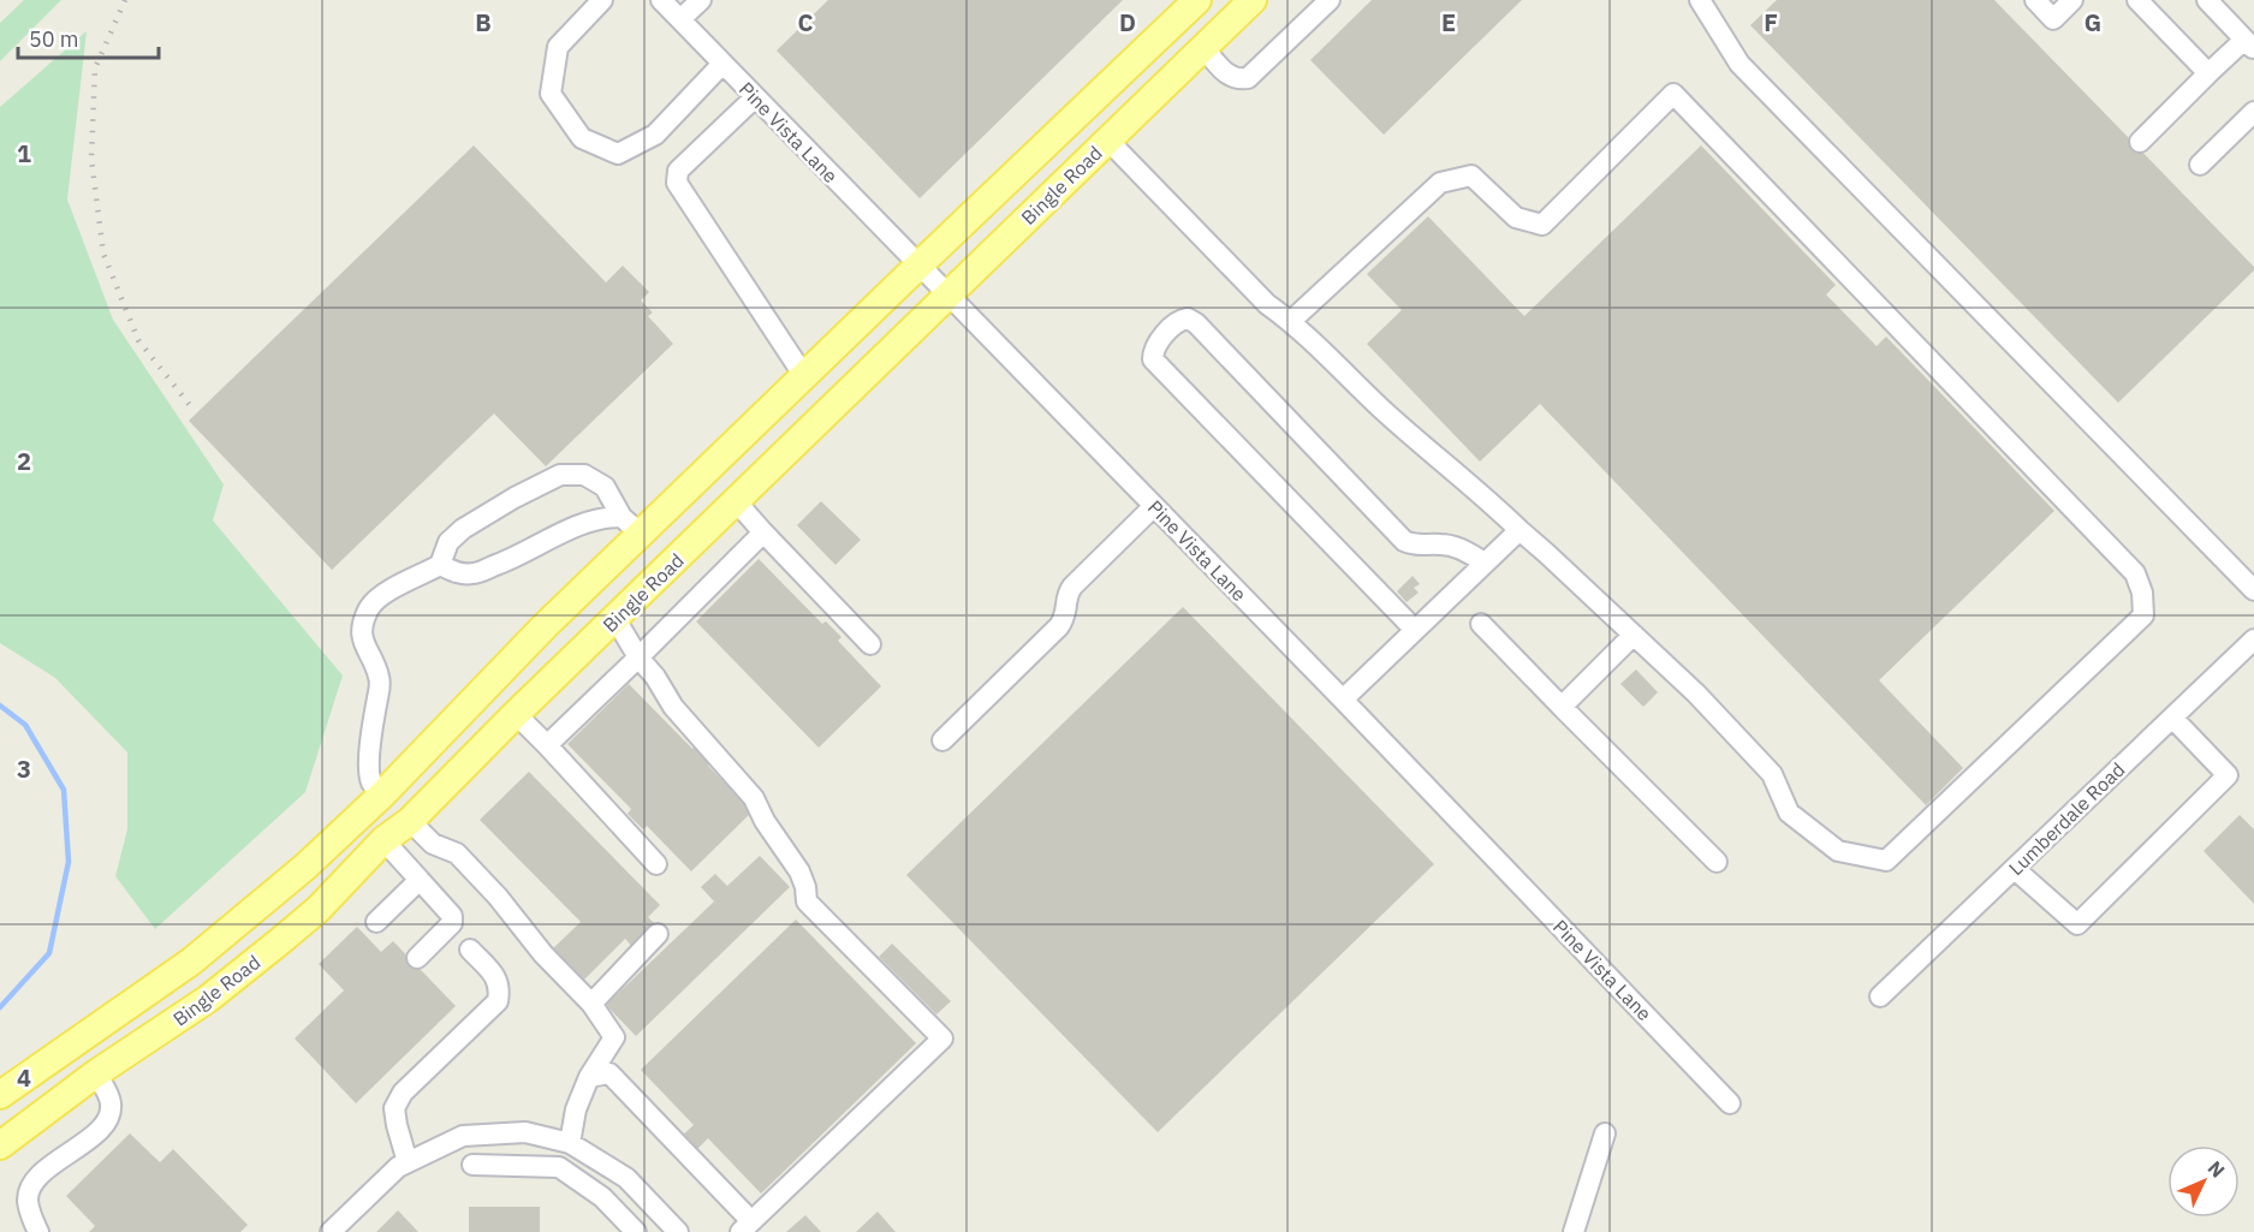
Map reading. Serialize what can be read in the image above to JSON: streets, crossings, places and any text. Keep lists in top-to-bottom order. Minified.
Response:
{"streets":{"main road":["Bingle Road"],"street":["Pine Vista Lane","Lumberdale Road"]},"crossings":[["Pine Vista Lane","Bingle Road"]],"scale_bar":"50 m","north":"top right","grid":{"columns":["B","C","D","E","F","G"],"rows":["1","2","3","4"]}}
